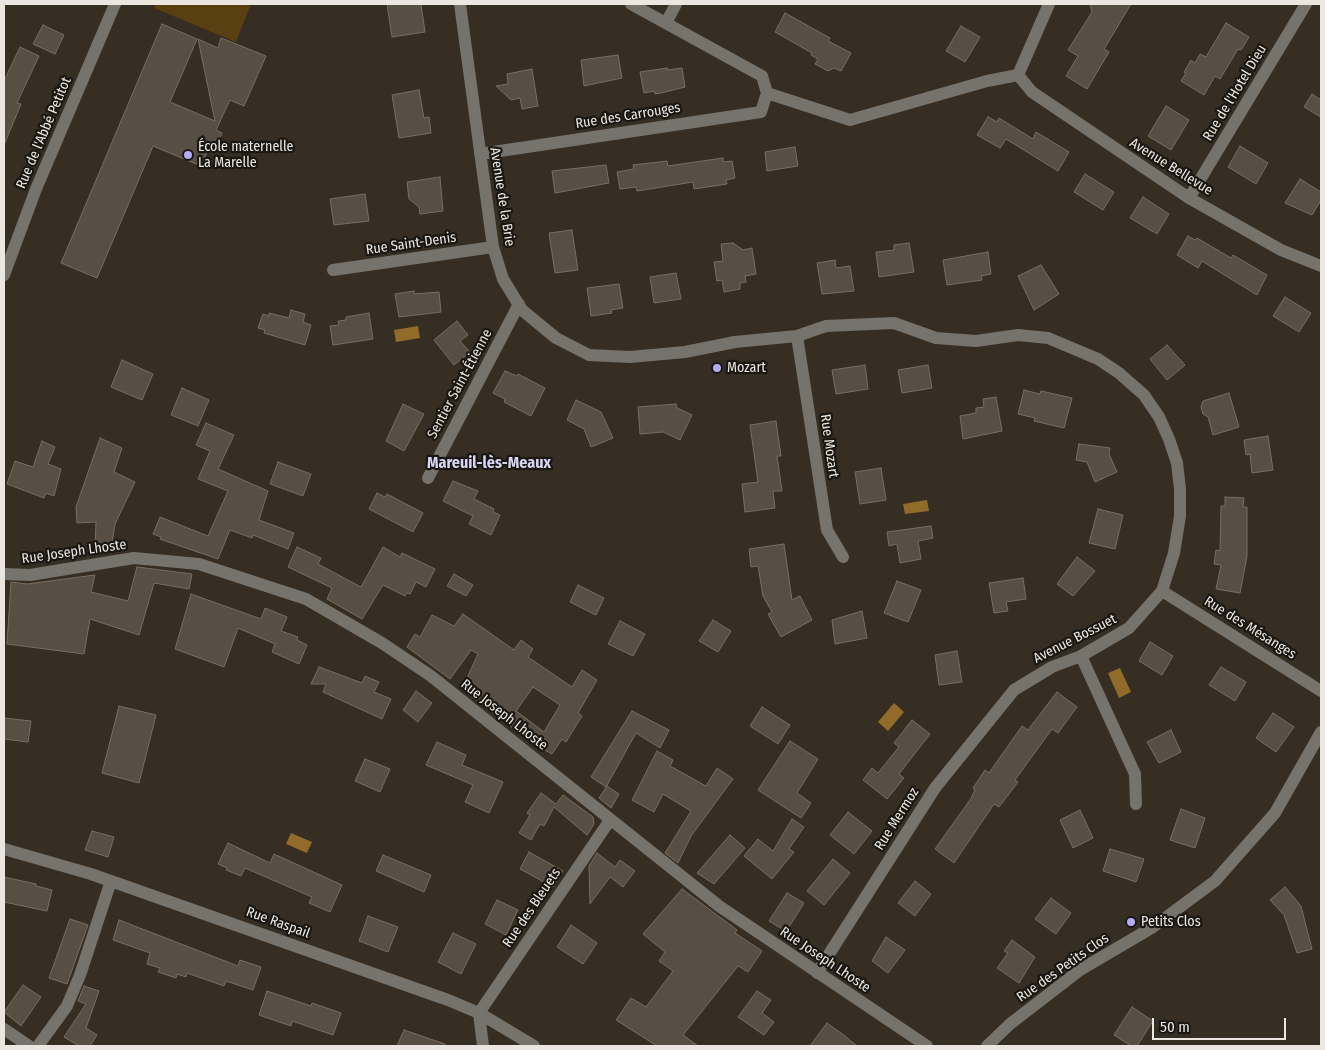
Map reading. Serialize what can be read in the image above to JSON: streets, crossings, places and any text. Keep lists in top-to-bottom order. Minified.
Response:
{"streets":{"street":["Rue de l'Hotel Dieu","Rue des Carrouges","Rue de l'Abbé Petitot","Avenue Bellevue","Avenue de la Brie","Rue Saint-Denis","Sentier Saint-Étienne","Rue Mozart","Rue Joseph Lhoste","Rue des Mésanges","Avenue Bossuet","Rue Mermoz","Rue des Bleuets","Rue Raspail","Rue des Petits Clos"]},"crossings":[["Rue de l'Hotel Dieu","Avenue Bellevue"],["Rue des Carrouges","Avenue de la Brie"],["Avenue de la Brie","Rue Saint-Denis"],["Avenue de la Brie","Sentier Saint-Étienne"],["Avenue de la Brie","Rue Mozart"],["Avenue de la Brie","Avenue Bossuet"],["Rue Mozart","Avenue Bossuet"],["Rue Joseph Lhoste","Rue Mermoz"],["Rue Joseph Lhoste","Rue des Bleuets"],["Rue des Mésanges","Avenue Bossuet"],["Avenue Bossuet","Rue Mermoz"],["Rue des Bleuets","Rue Raspail"]],"districts":["Mareuil-lès-Meaux"],"places":["École maternelle La Marelle","Mozart","Petits Clos"],"scale_bar":"50 m"}
